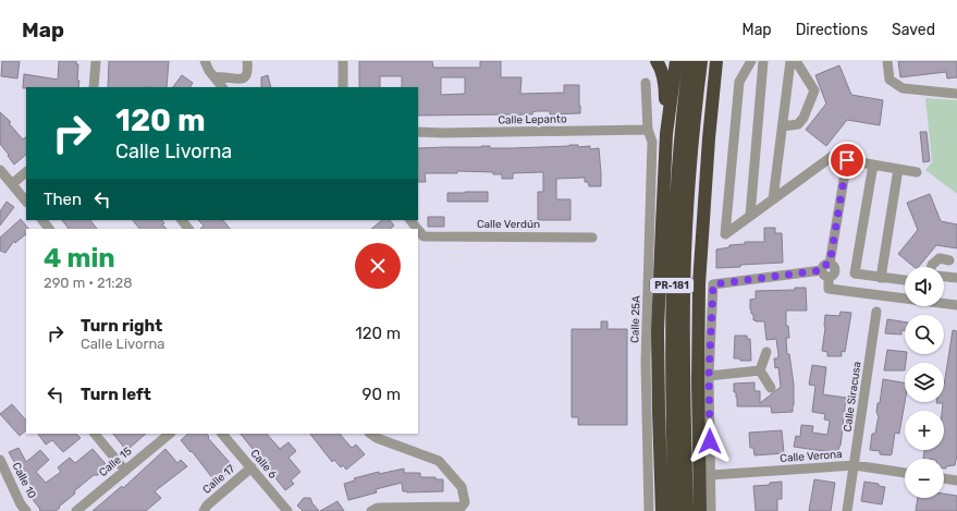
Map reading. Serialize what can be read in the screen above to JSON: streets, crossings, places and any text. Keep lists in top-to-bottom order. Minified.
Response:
{"streets":{"highway":["PR-181"],"street":["Calle Lepanto","Calle Verdún","Calle 25A","Calle Siracusa","Calle Verona","Calle 15","Calle 6","Calle 17","Calle 10"]},"crossings":[["Calle Lepanto","Calle 25A"],["Calle Siracusa","Calle Verona"],["Calle 6","Calle 17"]],"page":{"header":"Map","nav":["Map","Directions","Saved"],"turn":["120 m","Calle Livorna"],"then":"Then","heading":["4 min","290 m · 21:28"],"map_buttons":["+","−"],"list":[{"name":"Turn right","note":"Calle Livorna","value":"120 m"},{"name":"Turn left","value":"90 m"}]}}
